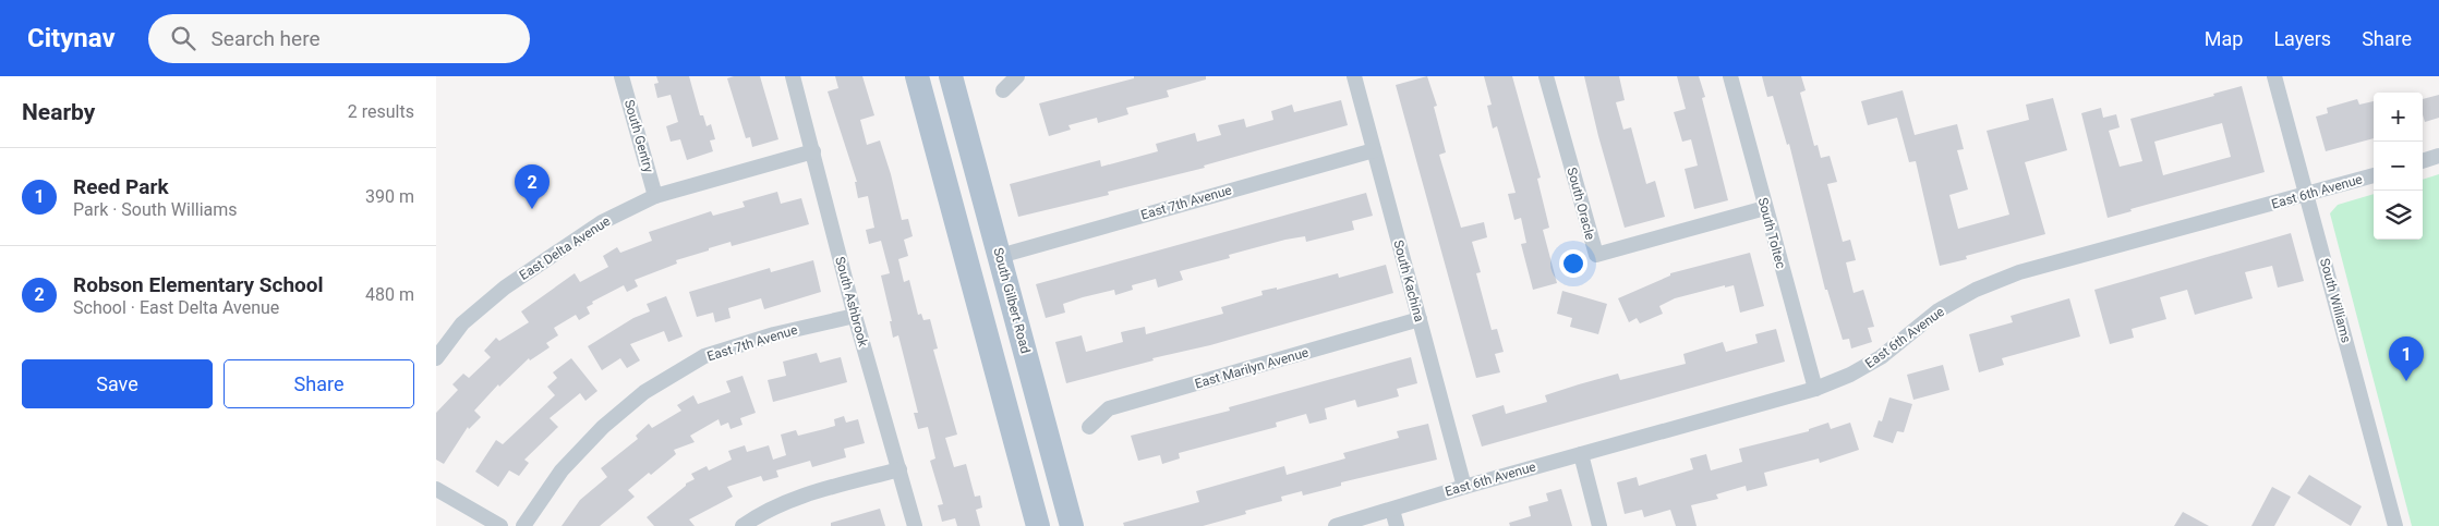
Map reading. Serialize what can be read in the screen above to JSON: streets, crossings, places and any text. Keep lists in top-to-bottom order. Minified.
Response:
{"streets":{"main road":["South Gilbert Road"],"street":["South Gentry","East 6th Avenue","East 7th Avenue","South Oracle","South Toltec","East Delta Avenue","South Kachina","South Williams","South Ashbrook","East Marilyn Avenue"]},"crossings":[["South Gentry","East Delta Avenue"],["East 6th Avenue","South Toltec"],["East 6th Avenue","South Kachina"],["East 6th Avenue","South Williams"],["East 7th Avenue","South Kachina"],["East 7th Avenue","South Gilbert Road"],["East 7th Avenue","South Ashbrook"],["South Oracle","South Toltec"],["East Delta Avenue","South Ashbrook"],["South Kachina","East Marilyn Avenue"]],"page":{"header":"Citynav","search":"Search here","nav":["Map","Layers","Share"],"heading":["Nearby","2 results"],"map_buttons":["+","−"],"list":[{"mark":"1","name":"Reed Park","note":"Park · South Williams","value":"390 m"},{"mark":"2","name":"Robson Elementary School","note":"School · East Delta Avenue","value":"480 m"}],"pins":["2","1"],"buttons":["Save","Share"]}}
